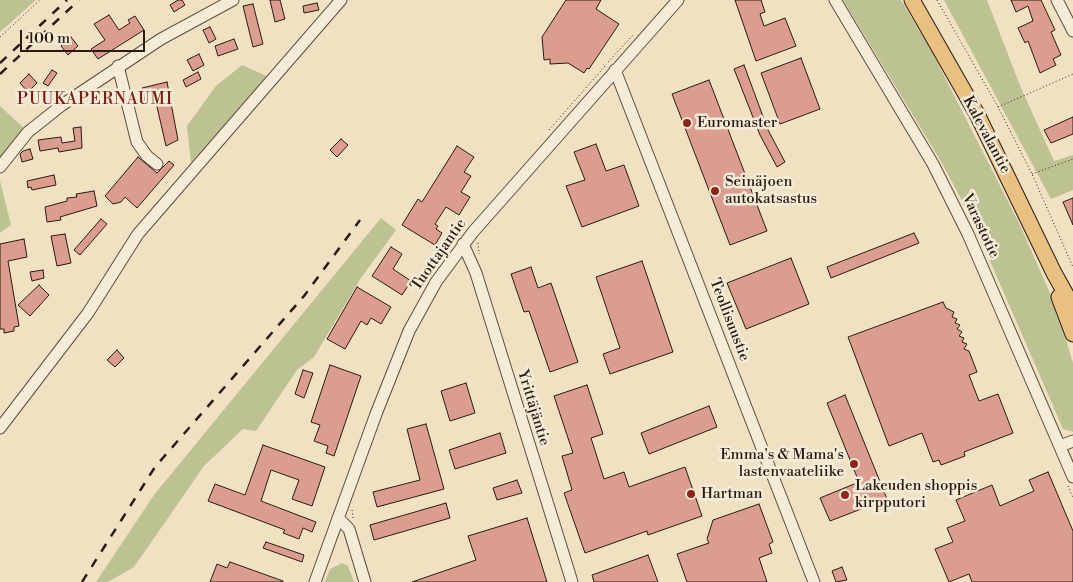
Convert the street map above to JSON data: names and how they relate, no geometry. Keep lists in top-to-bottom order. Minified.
{"streets":{"main road":["Kalevalantie"],"street":["Varastotie","Tuottajantie","Teollisuustie","Yrittäjäntie"]},"crossings":[["Tuottajantie","Teollisuustie"],["Tuottajantie","Yrittäjäntie"]],"districts":["PUUKAPERNAUMI"],"places":["Euromaster","Seinäjoen autokatsastus","Emma's & Mama's lastenvaateliike","Hartman","Lakeuden shoppis kirpputori"],"scale_bar":"100 m"}
